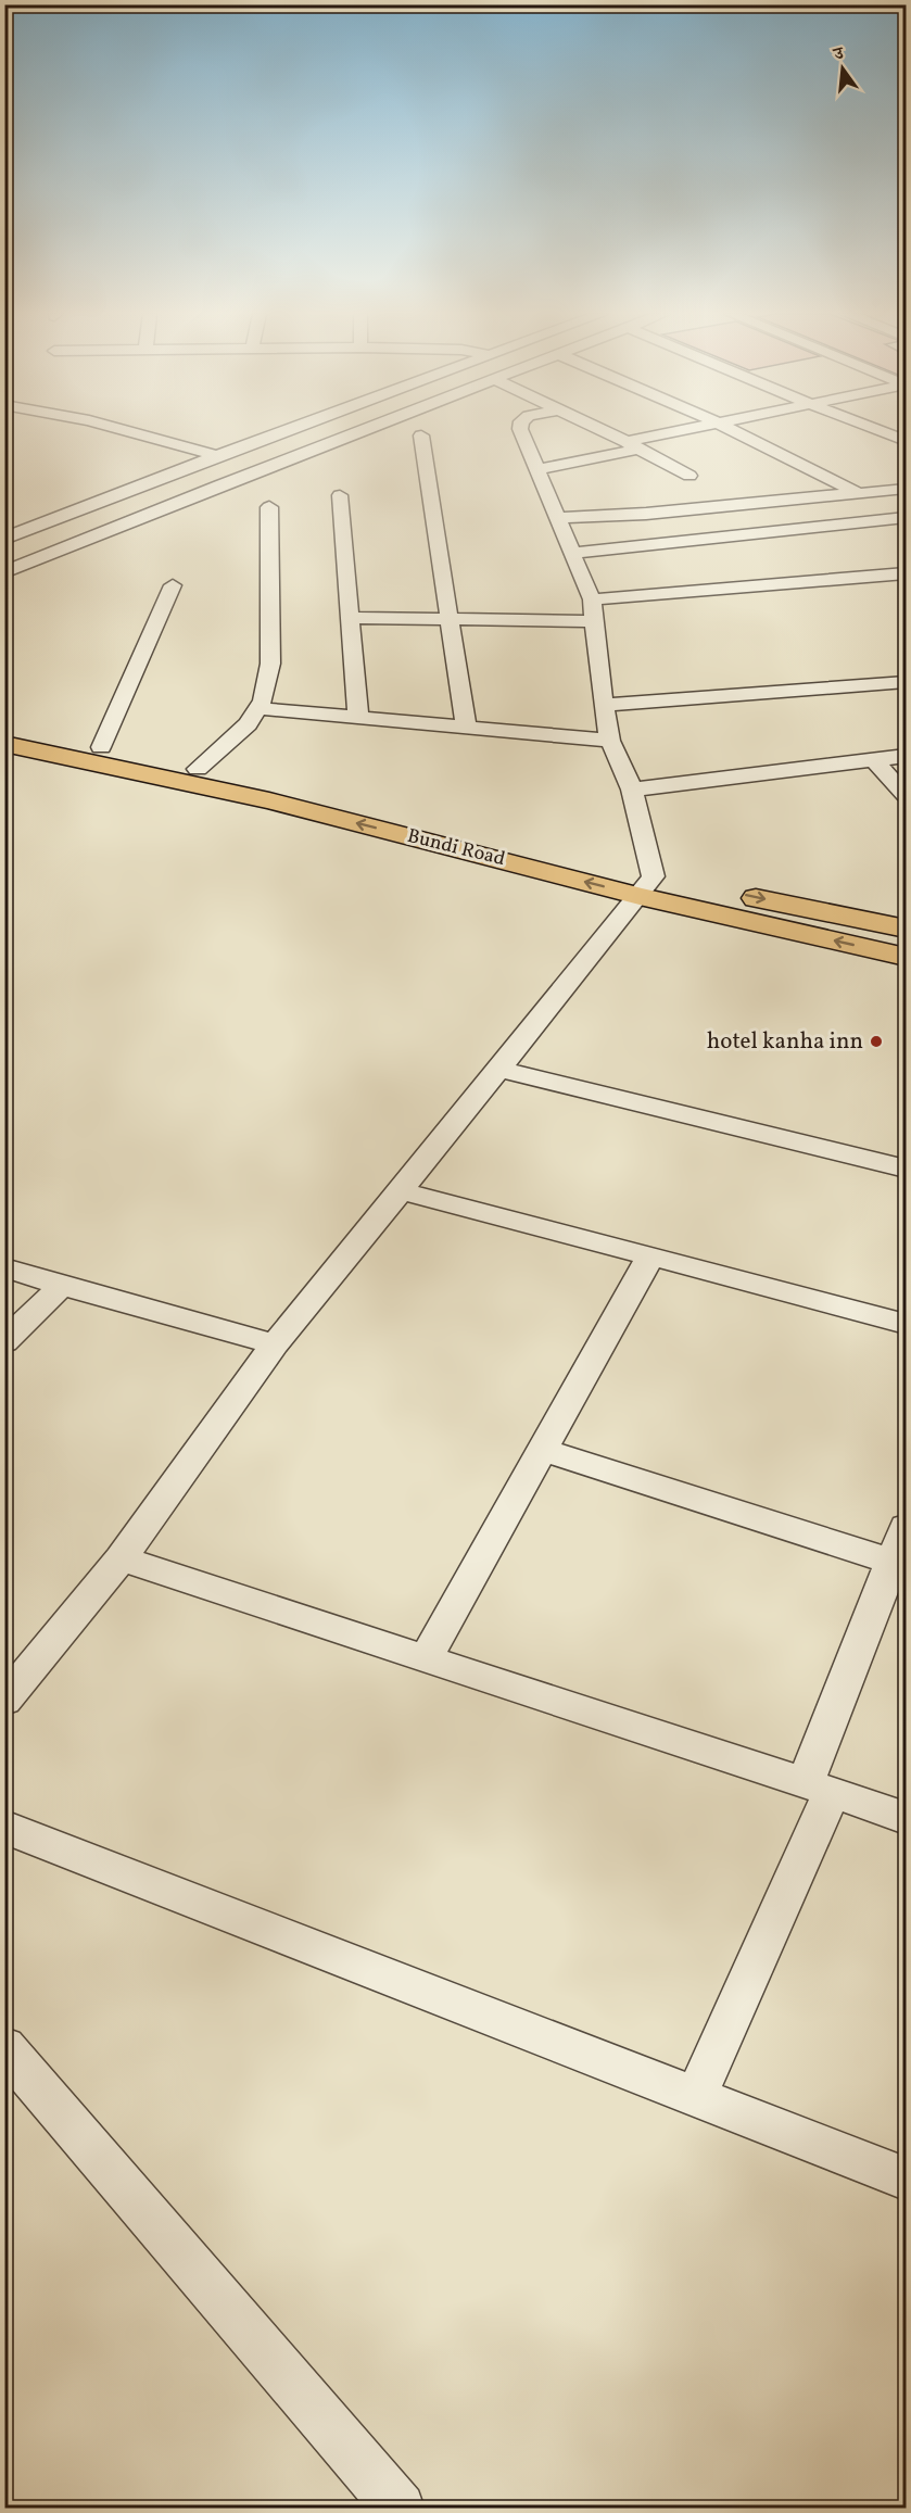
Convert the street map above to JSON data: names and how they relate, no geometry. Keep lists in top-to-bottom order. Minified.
{"streets":{"main road":["Bundi Road"]},"places":["hotel kanha inn"],"north":"top"}
